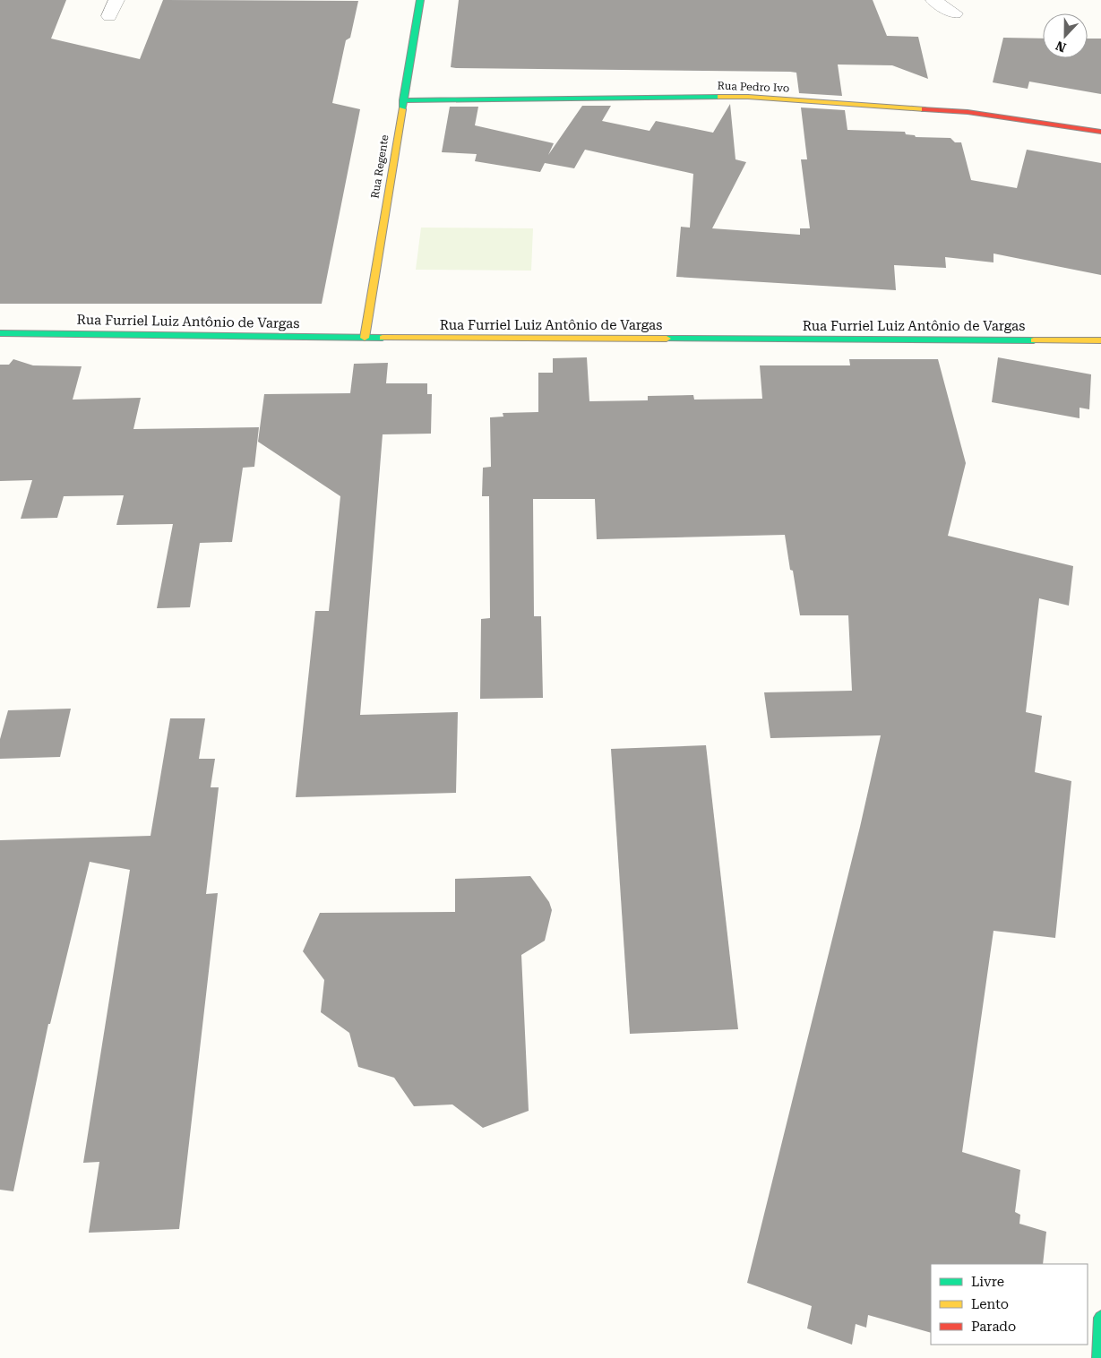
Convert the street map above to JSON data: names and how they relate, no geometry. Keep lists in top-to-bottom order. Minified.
{"streets":{"street":["Rua Pedro Ivo","Rua Regente","Rua Furriel Luiz Antônio de Vargas"]},"crossings":[["Rua Pedro Ivo","Rua Regente"],["Rua Regente","Rua Furriel Luiz Antônio de Vargas"]],"legend":["Livre","Lento","Parado"],"north":"bottom"}
